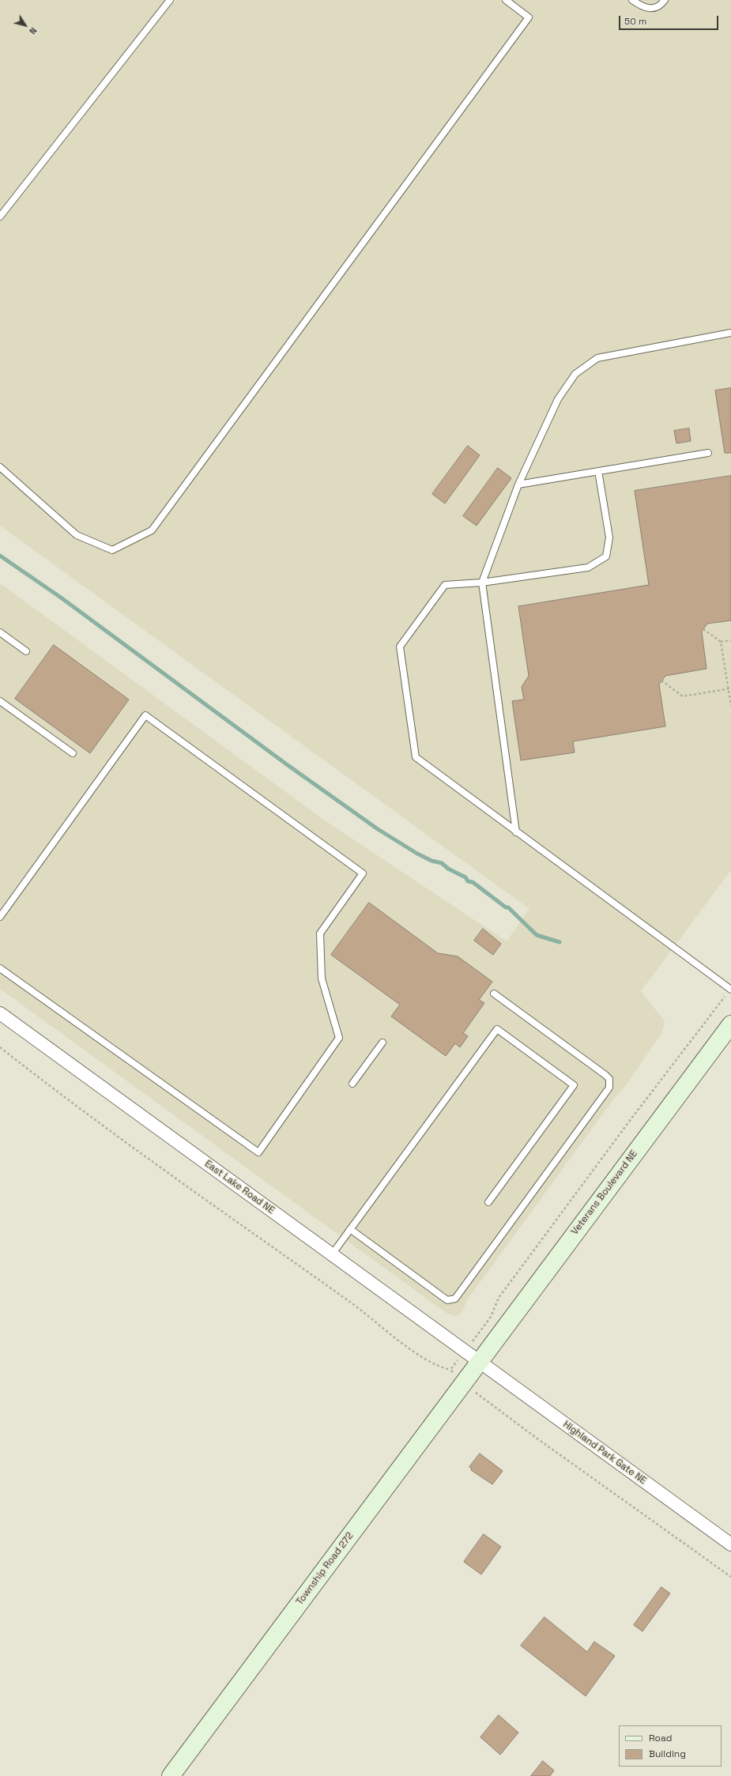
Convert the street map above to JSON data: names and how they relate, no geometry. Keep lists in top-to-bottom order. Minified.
{"streets":{"main road":["Veterans Boulevard NE","Township Road 272"],"street":["East Lake Road NE","Highland Park Gate NE"]},"crossings":[["East Lake Road NE","Veterans Boulevard NE"],["East Lake Road NE","Highland Park Gate NE"],["East Lake Road NE","Township Road 272"],["Veterans Boulevard NE","Highland Park Gate NE"],["Veterans Boulevard NE","Township Road 272"],["Highland Park Gate NE","Township Road 272"]],"legend":["Road","Building"],"scale_bar":"50 m","north":"bottom right"}
